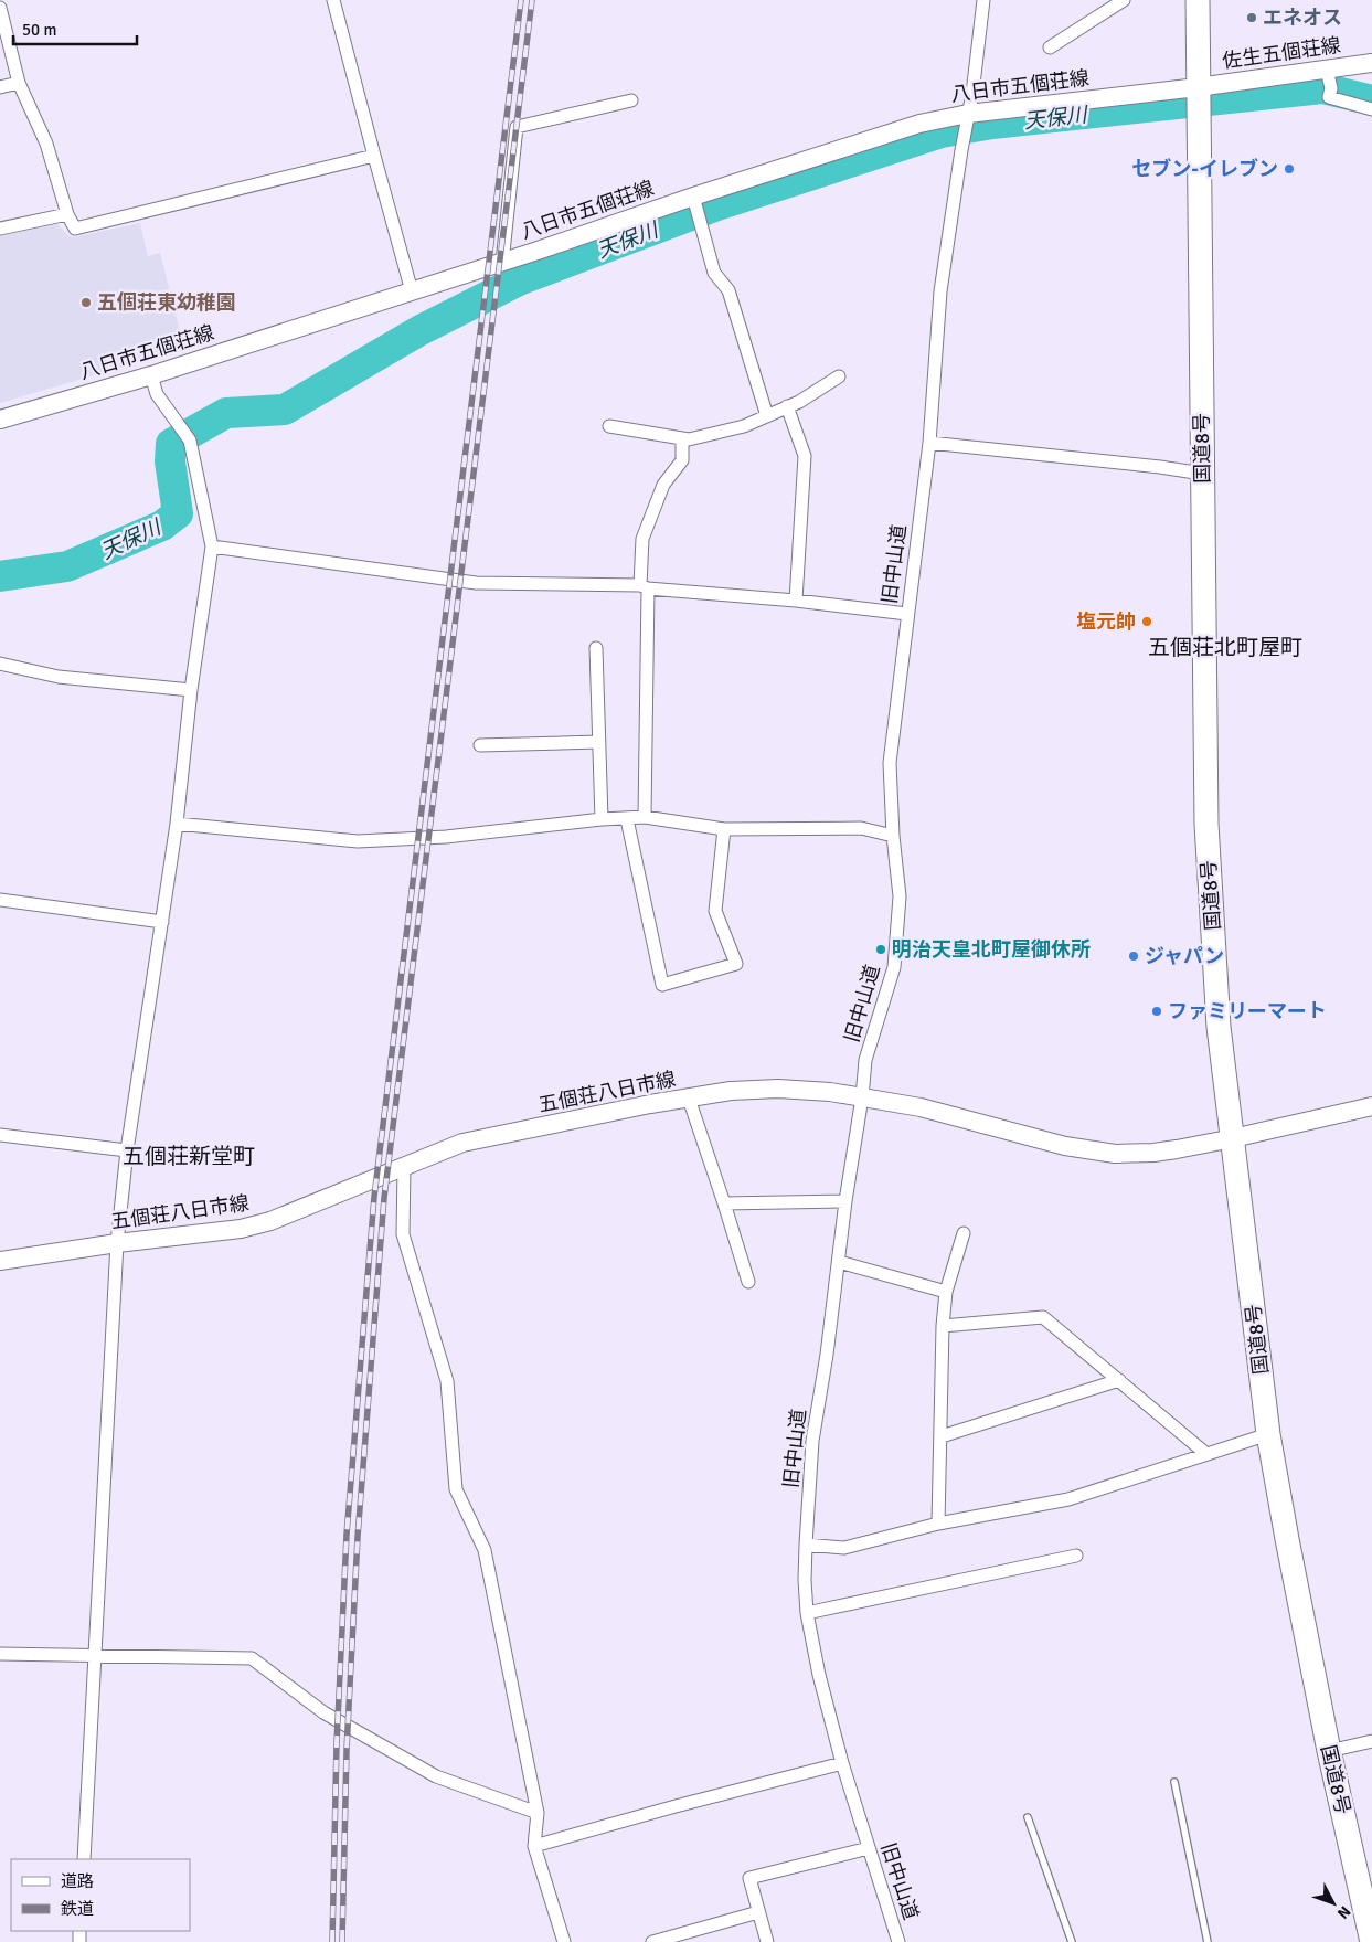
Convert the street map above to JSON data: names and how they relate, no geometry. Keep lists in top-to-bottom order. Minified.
{"streets":{"highway":["国道8号"],"main road":["佐生五個荘線","八日市五個荘線","五個荘八日市線"],"street":["旧中山道"]},"crossings":[["佐生五個荘線","八日市五個荘線"],["佐生五個荘線","国道8号"],["八日市五個荘線","国道8号"],["八日市五個荘線","旧中山道"],["国道8号","五個荘八日市線"],["旧中山道","五個荘八日市線"]],"districts":["五個荘北町屋町","五個荘新堂町"],"water":["天保川"],"places":["エネオス","セブン-イレブン","五個荘東幼稚園","塩元帥","明治天皇北町屋御休所","ジャパン","ファミリーマート"],"legend":["道路","鉄道"],"scale_bar":"50 m","north":"bottom right"}
